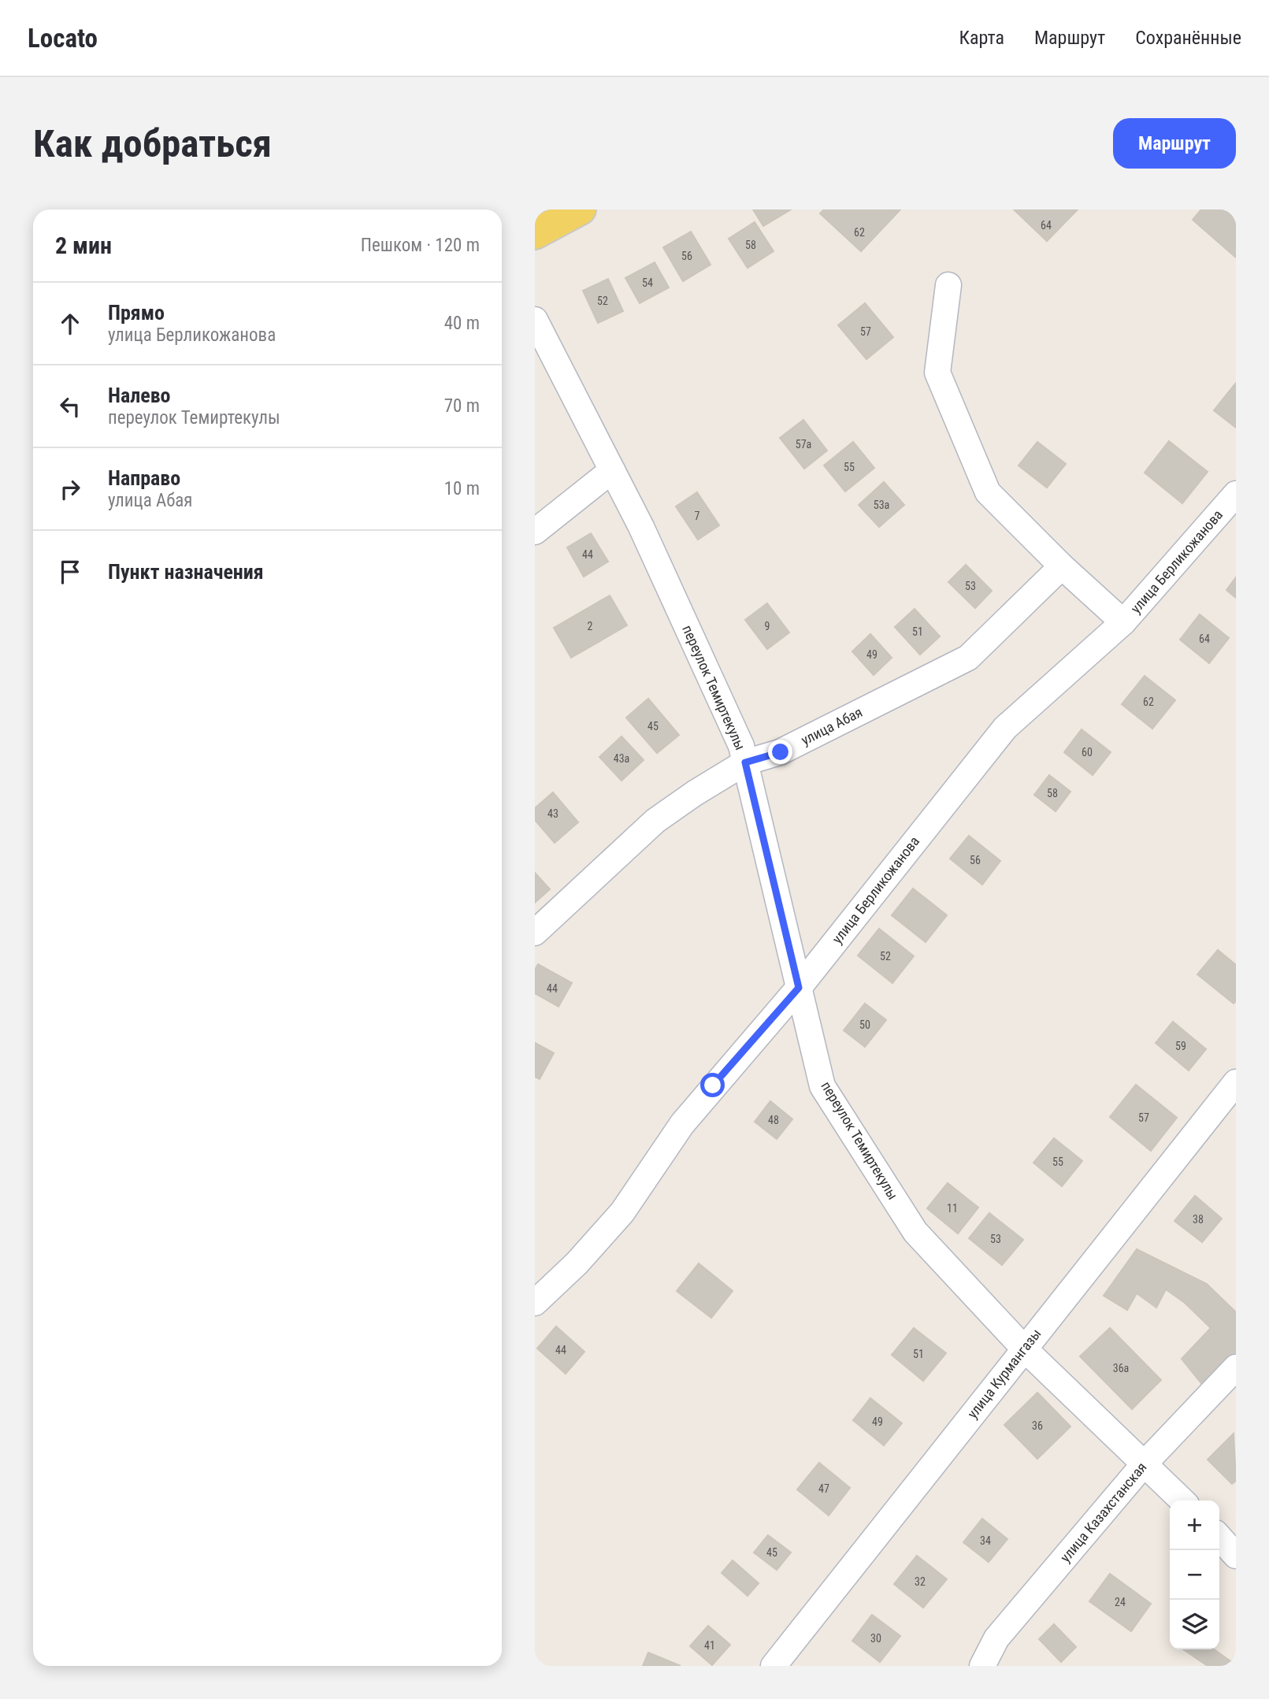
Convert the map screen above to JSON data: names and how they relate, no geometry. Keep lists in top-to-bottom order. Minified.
{"streets":{"street":["улица Берликожанова","переулок Темиртекулы","улица Абая","улица Курмангазы","улица Казахстанская"]},"crossings":[["улица Берликожанова","переулок Темиртекулы"],["переулок Темиртекулы","улица Абая"],["переулок Темиртекулы","улица Курмангазы"],["переулок Темиртекулы","улица Казахстанская"]],"house_numbers":["64","62","58","56","54","52","57","57а","55","53а","7","44","53","2","9","51","64","49","62","45","60","43а","58","43","56","52","44","50","59","57","48","55","11","38","53","44","51","36а","49","36","47","34","45","32","24","30","41"],"page":{"header":"Locato","nav":["Карта","Маршрут","Сохранённые"],"buttons":"Маршрут","title":"Как добраться","heading":["2 мин","Пешком · 120 m"],"list":[["Прямо","улица Берликожанова","40 m"],["Налево","переулок Темиртекулы","70 m"],["Направо","улица Абая","10 m"],"Пункт назначения"],"map_buttons":["+","−"]}}
